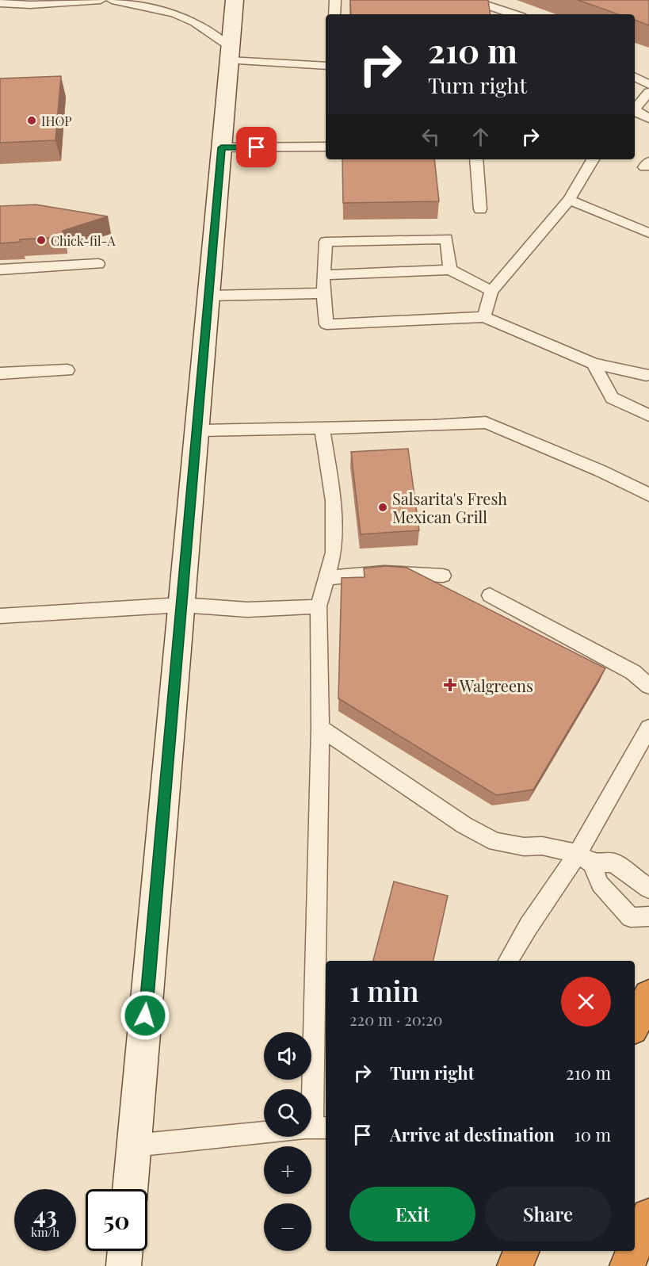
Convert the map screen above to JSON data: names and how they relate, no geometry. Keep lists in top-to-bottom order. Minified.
{"places":{"other":["IHOP","Chick-fil-A","Salsarita's Fresh Mexican Grill"],"health":["Walgreens"]},"page":{"turn":["210 m","Turn right"],"heading":["1 min","220 m · 20:20"],"map_buttons":["+","−"],"list":[{"name":"Turn right","value":"210 m"},{"name":"Arrive at destination","value":"10 m"}],"buttons":["Exit","Share"],"speed":"43 km/h","limit":"50"}}
